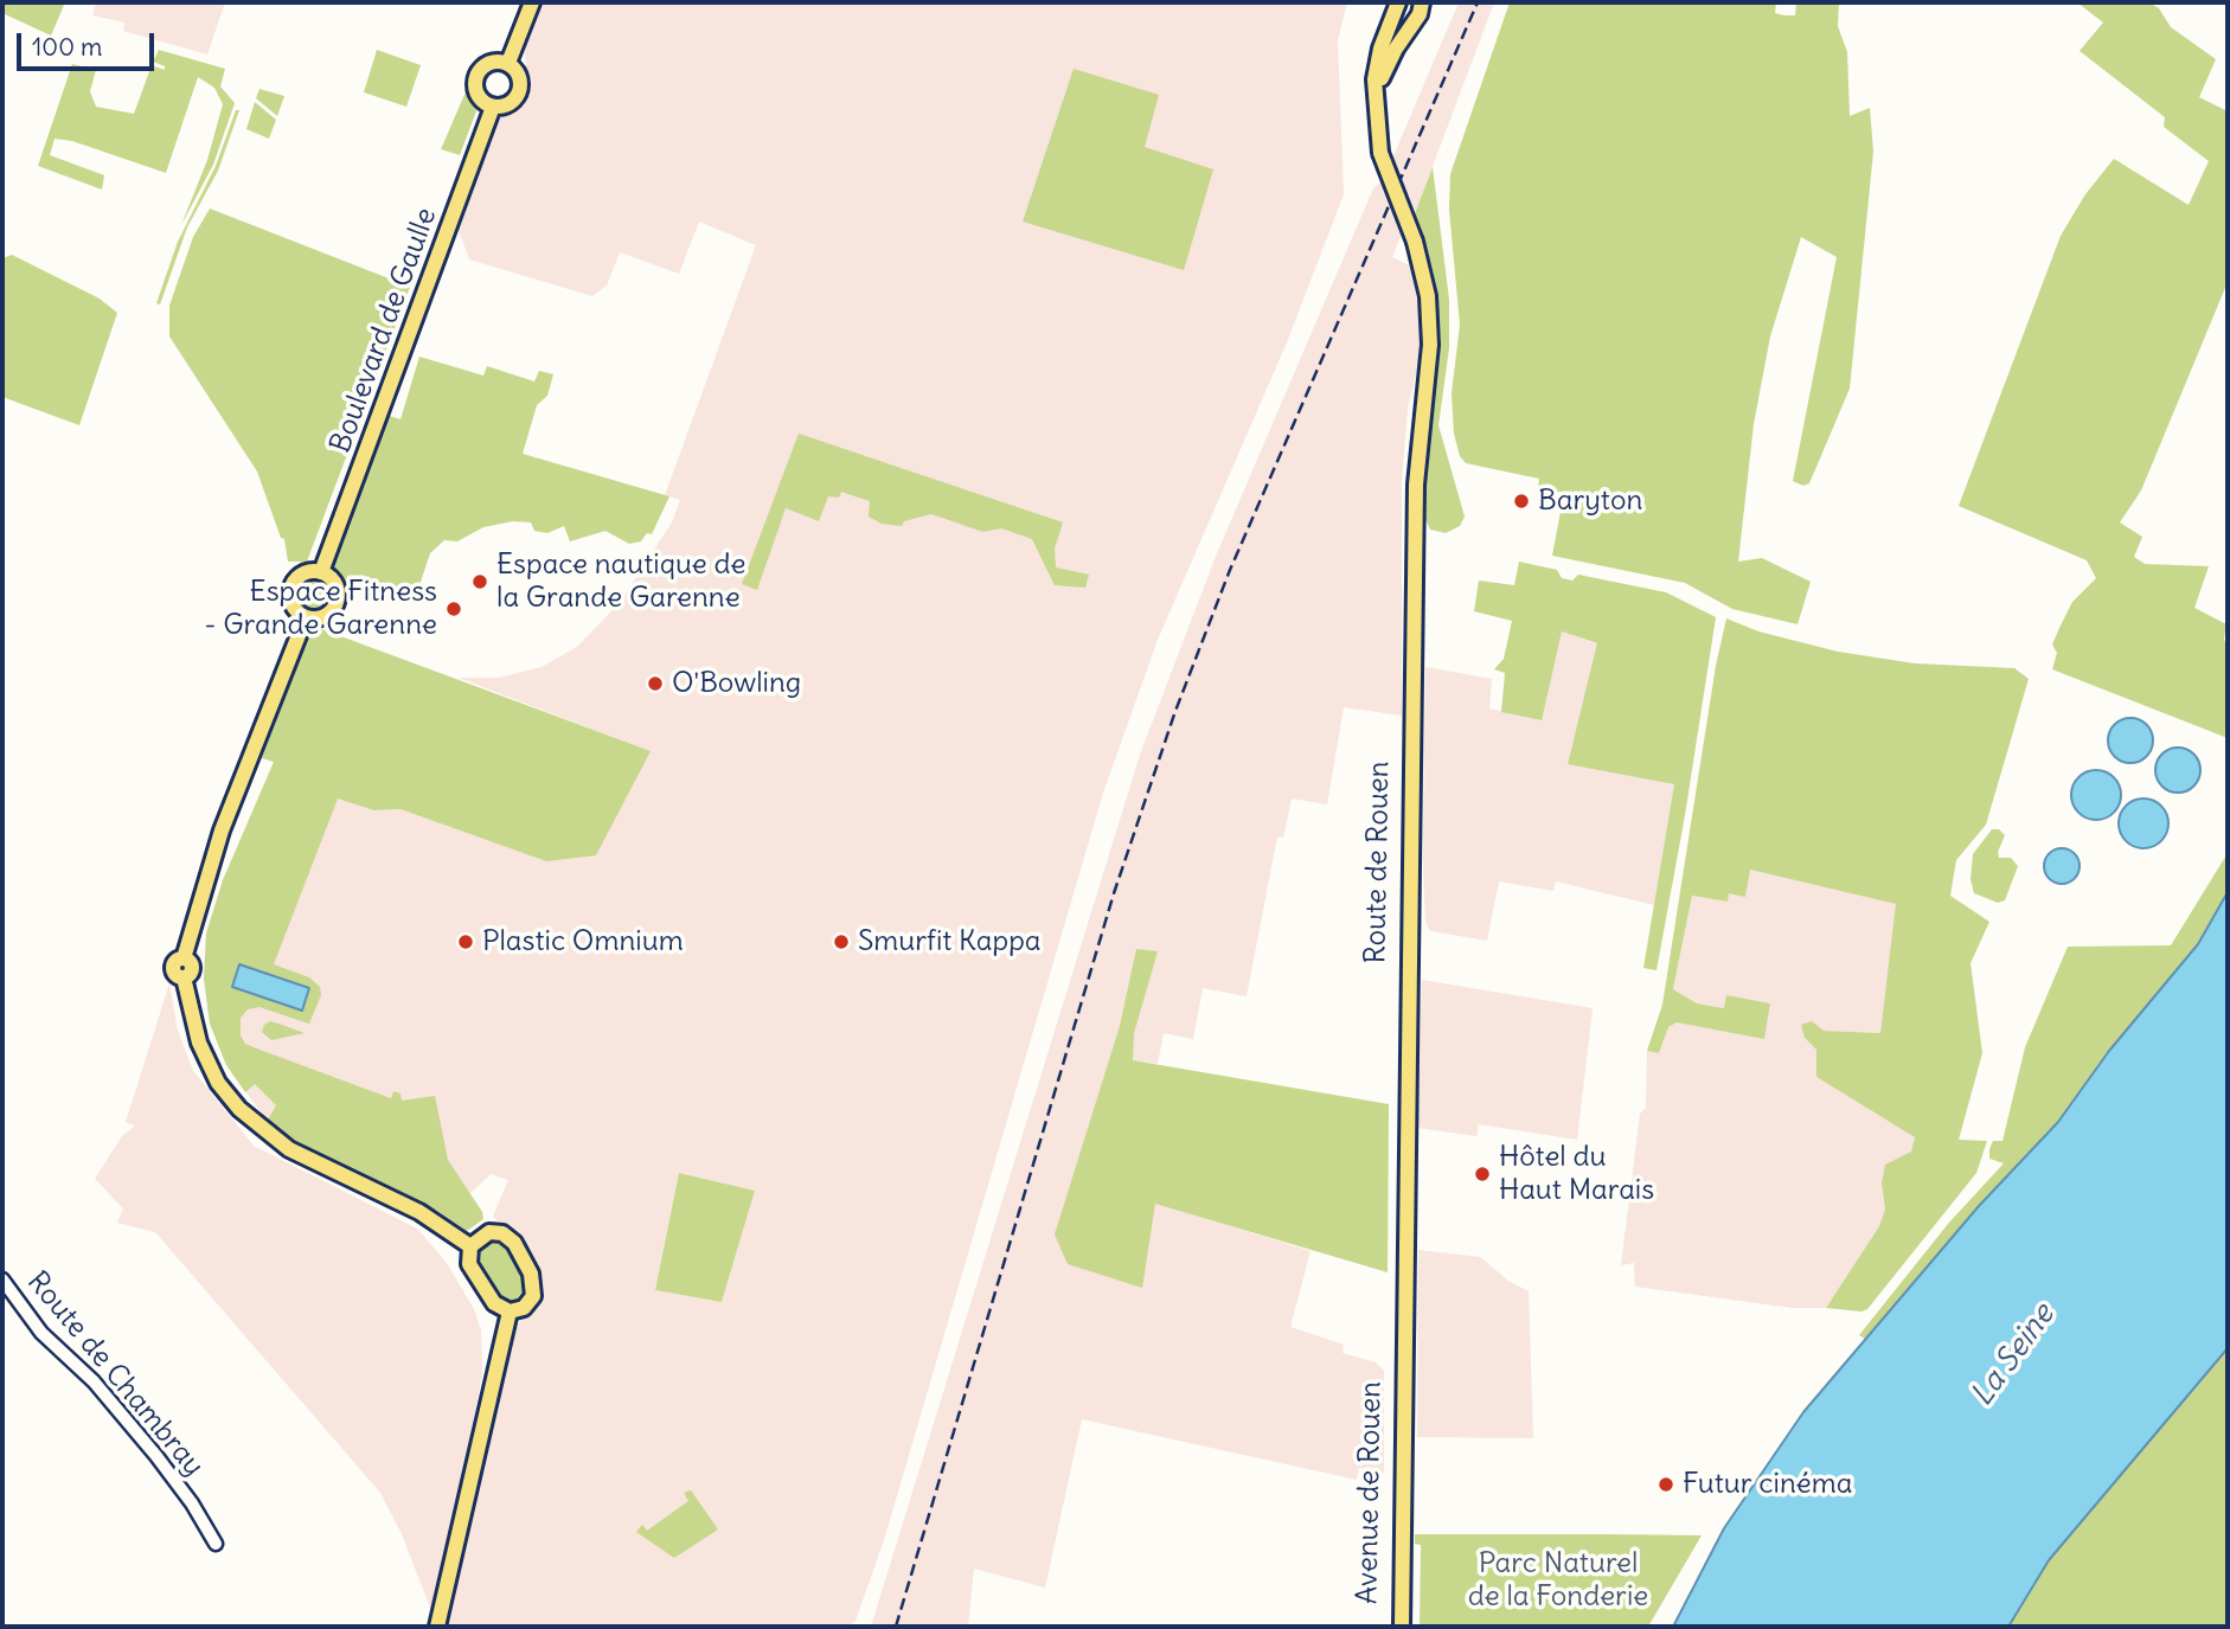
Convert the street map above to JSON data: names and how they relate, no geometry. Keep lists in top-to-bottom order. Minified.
{"streets":{"main road":["Boulevard de Gaulle","Route de Rouen","Avenue de Rouen"],"street":["Route de Chambray"]},"crossings":[["Route de Rouen","Avenue de Rouen"]],"water":["La Seine"],"parks":["Parc Naturel de la Fonderie"],"places":["Baryton","Espace nautique de la Grande Garenne","Espace Fitness - Grande Garenne","O'Bowling","Plastic Omnium","Smurfit Kappa","Hôtel du Haut Marais","Futur cinéma"],"scale_bar":"100 m"}
